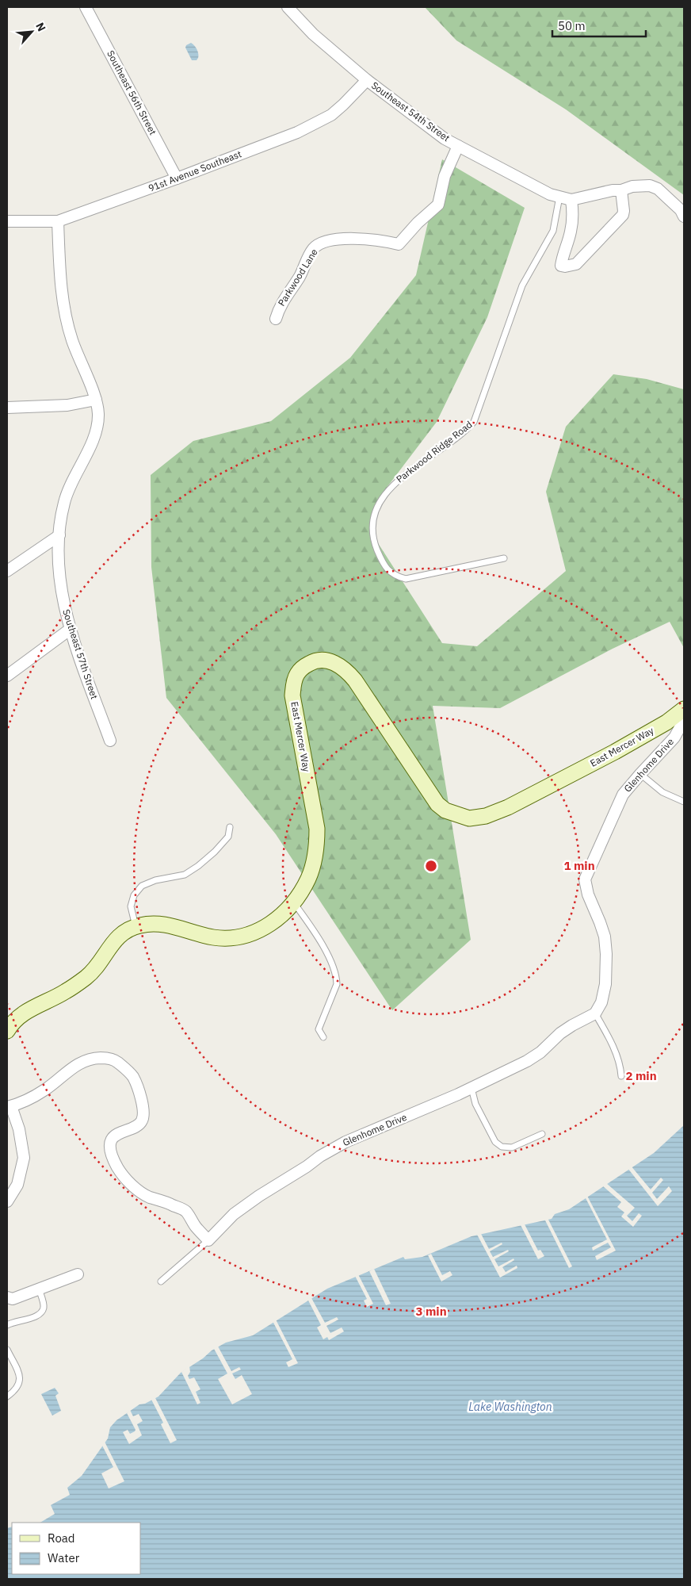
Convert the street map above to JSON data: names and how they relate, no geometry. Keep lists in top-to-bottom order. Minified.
{"streets":{"street":["Southeast 56th Street","Southeast 54th Street","91st Avenue Southeast","Parkwood Lane","Southeast 57th Street","East Mercer Way","Glenhome Drive"],"lane":["Parkwood Ridge Road"]},"crossings":[["Southeast 56th Street","91st Avenue Southeast"],["Southeast 54th Street","91st Avenue Southeast"],["Southeast 54th Street","Parkwood Lane"],["Southeast 54th Street","Parkwood Ridge Road"],["91st Avenue Southeast","Southeast 57th Street"]],"water":["Lake Washington"],"legend":["Road","Water"],"scale_bar":"50 m","north":"top right","rings":["1 min","2 min","3 min"]}
